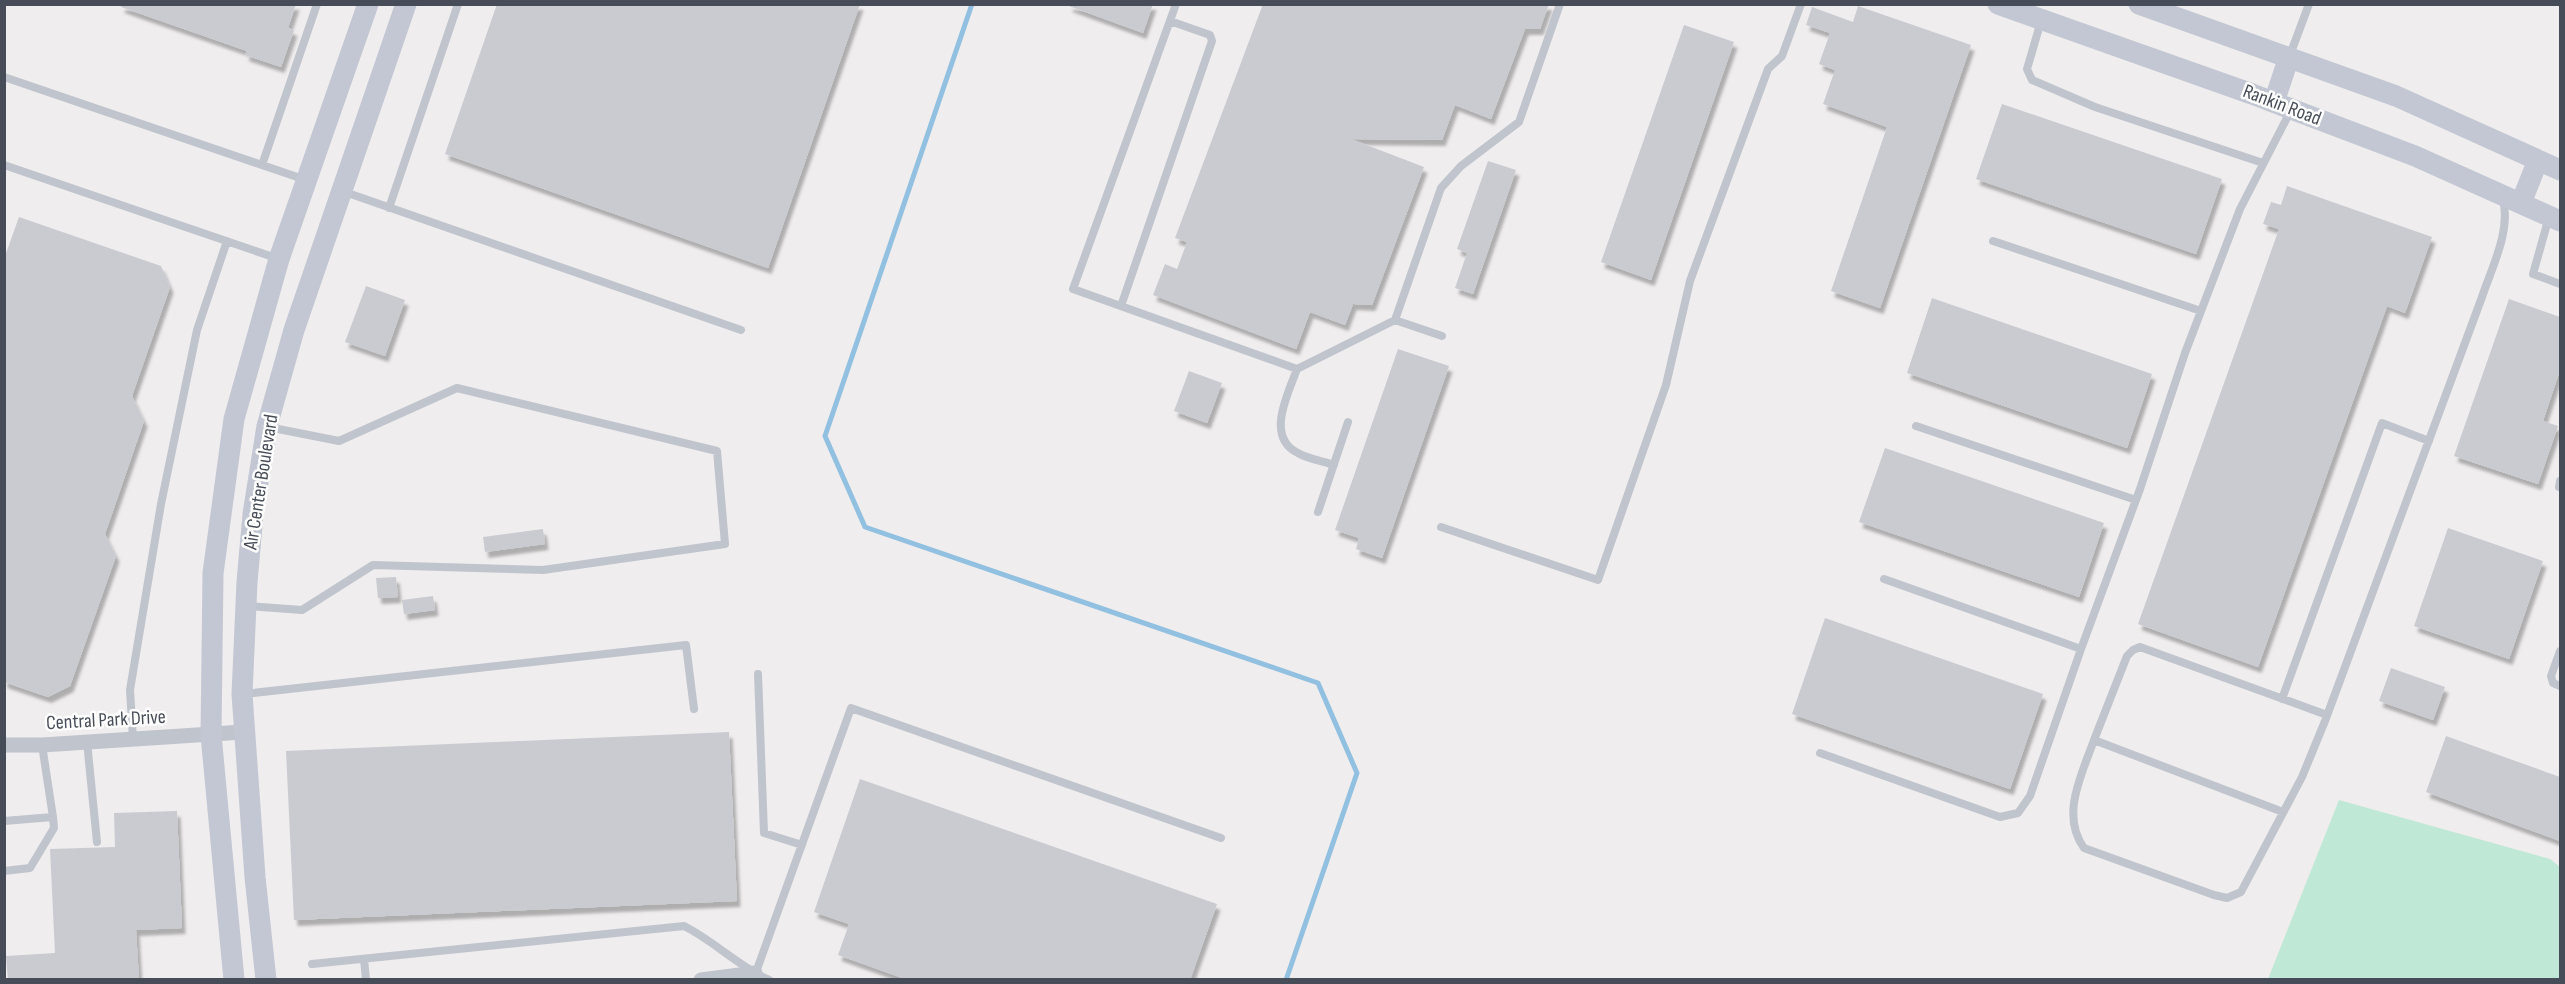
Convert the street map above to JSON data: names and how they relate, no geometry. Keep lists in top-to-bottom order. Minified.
{"streets":{"street":["Rankin Road","Air Center Boulevard","Central Park Drive"]},"crossings":[["Air Center Boulevard","Central Park Drive"]]}
